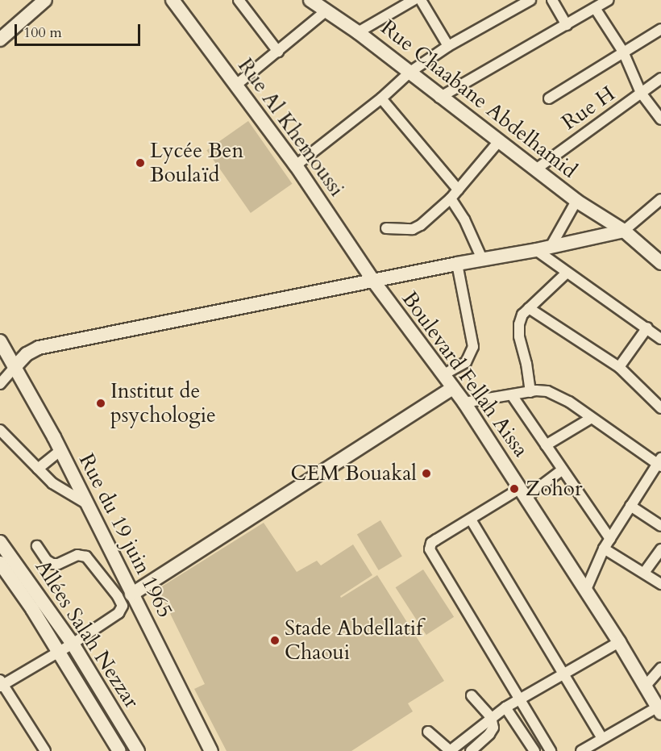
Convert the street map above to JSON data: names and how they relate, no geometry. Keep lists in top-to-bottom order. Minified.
{"streets":{"street":["Rue Chaabane Abdelhamid","Rue H","Rue Al Khemoussi","Boulevard Fellah Aissa","Rue du 19 juin 1965","Allées Salah Nezzar"]},"crossings":[["Rue Chaabane Abdelhamid","Rue H"],["Rue Al Khemoussi","Boulevard Fellah Aissa"]],"places":["Lycée Ben Boulaïd","Institut de psychologie","CEM Bouakal","Zohor","Stade Abdellatif Chaoui"],"scale_bar":"100 m"}
